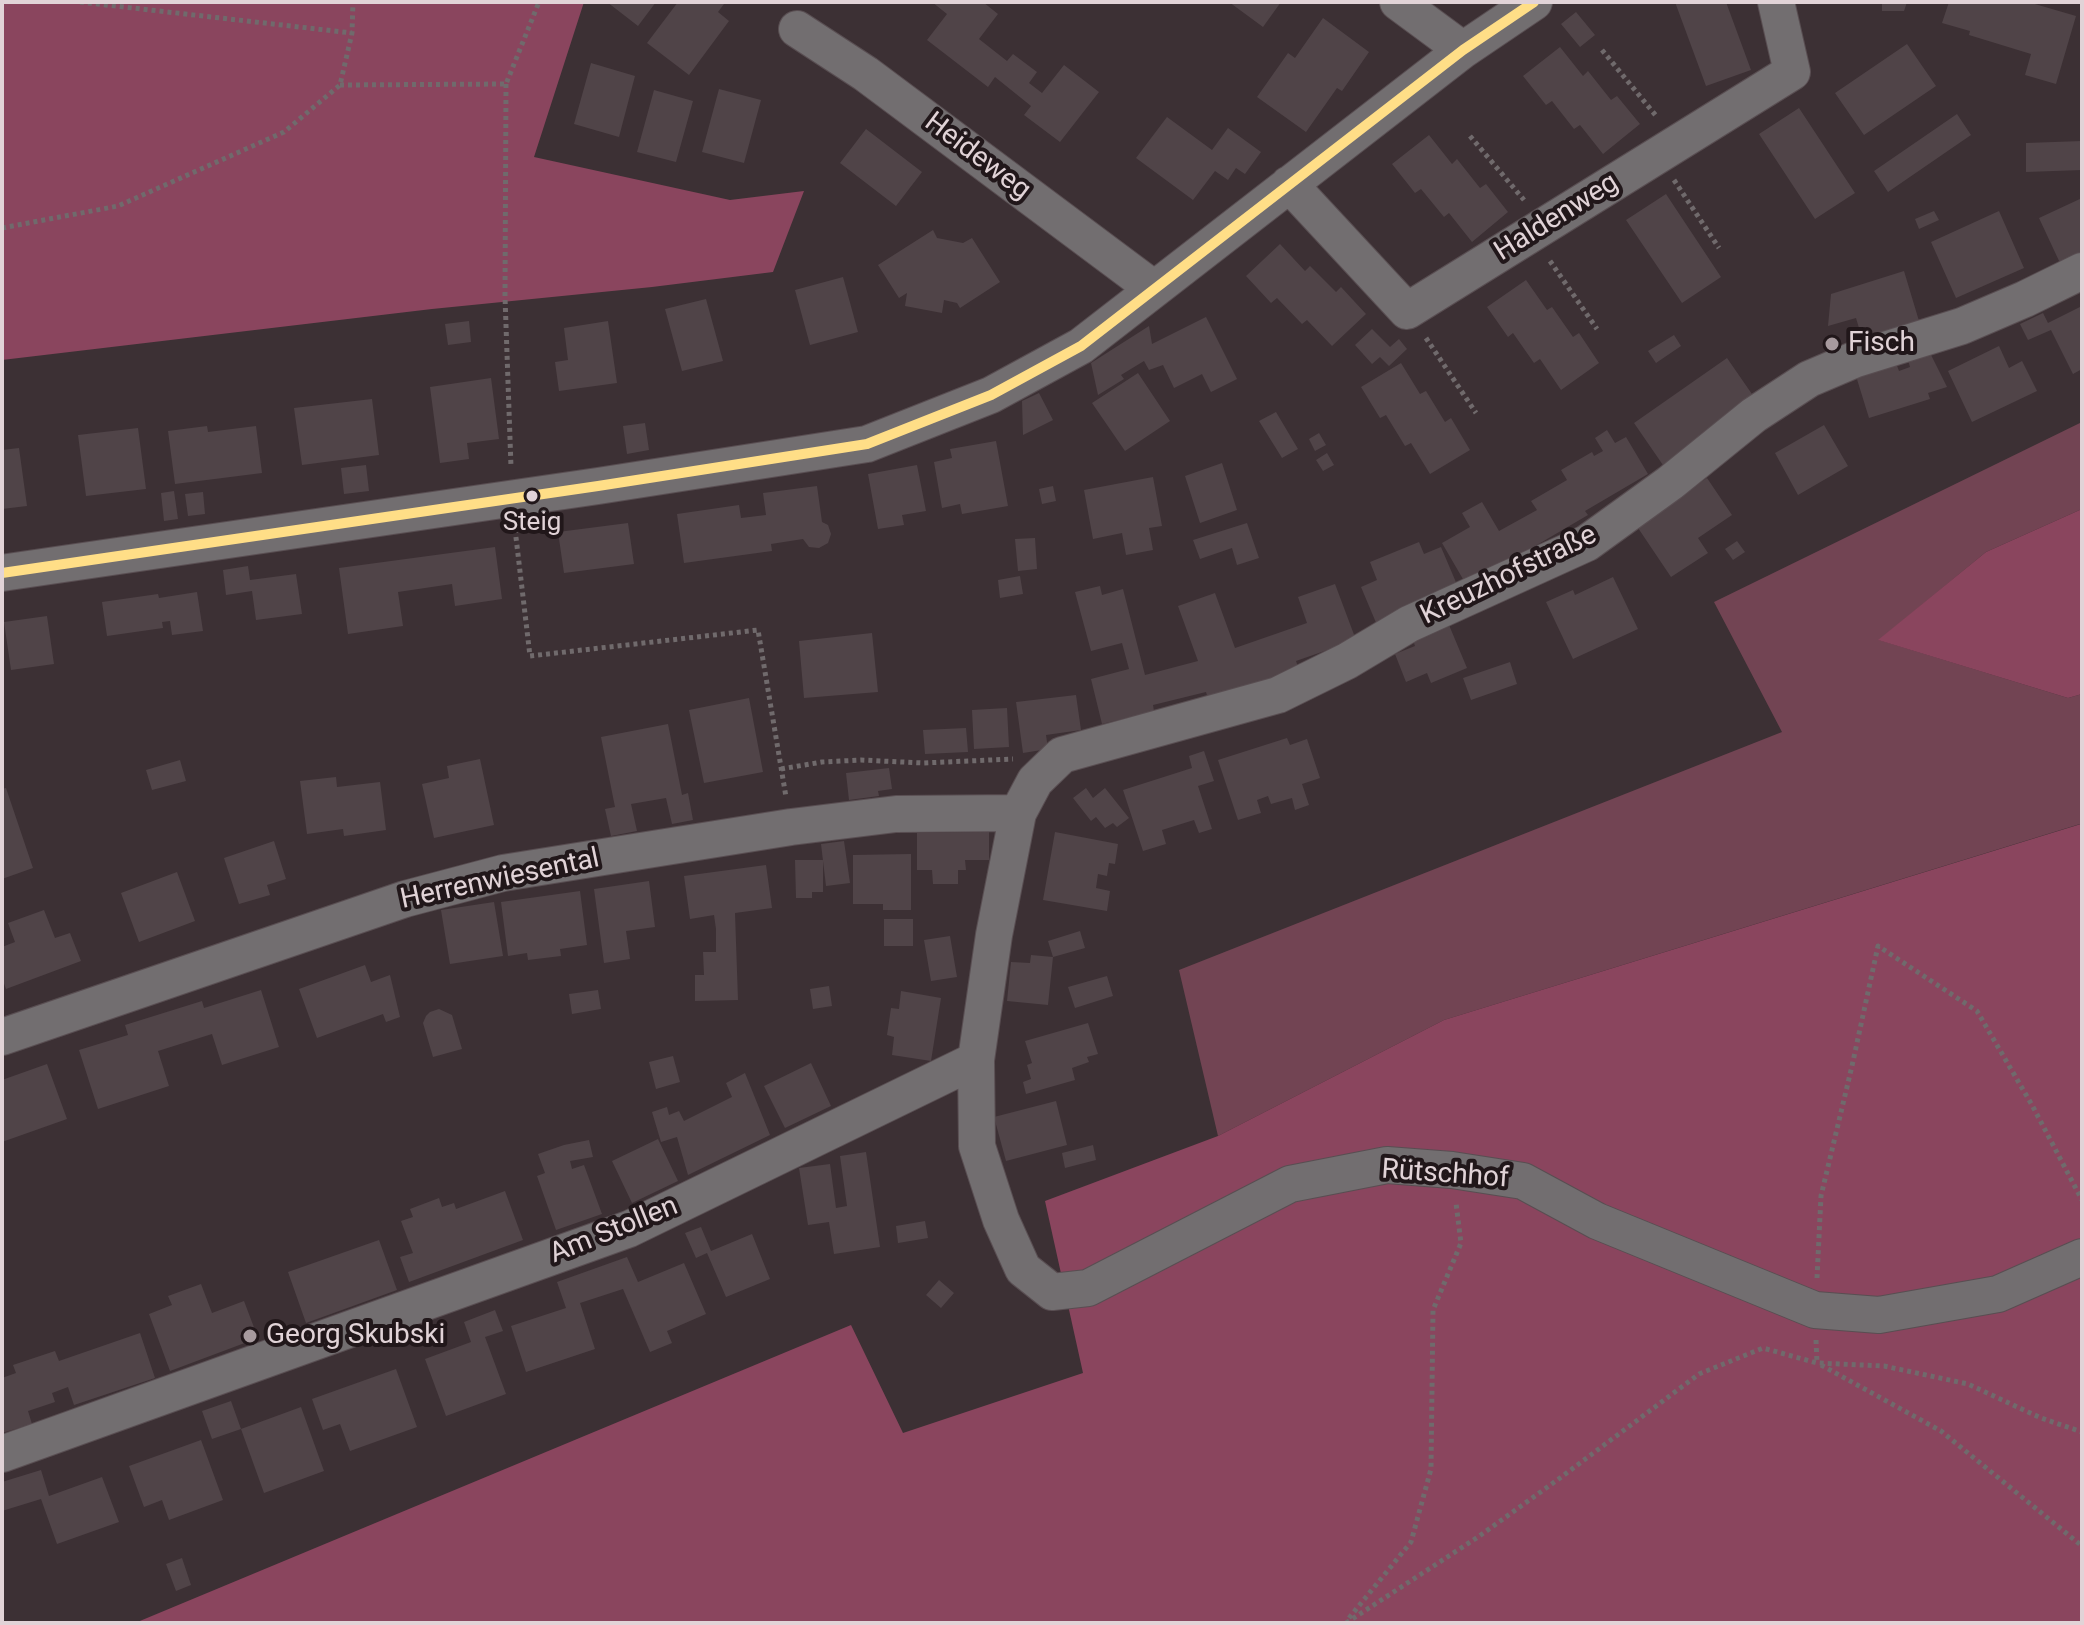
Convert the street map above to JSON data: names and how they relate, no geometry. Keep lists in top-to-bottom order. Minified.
{"streets":{"street":["Heideweg","Haldenweg","Kreuzhofstraße","Herrenwiesental","Rütschhof","Am Stollen"]},"crossings":[["Kreuzhofstraße","Herrenwiesental"],["Rütschhof","Am Stollen"]],"places":["Fisch","Steig","Georg Skubski"]}
